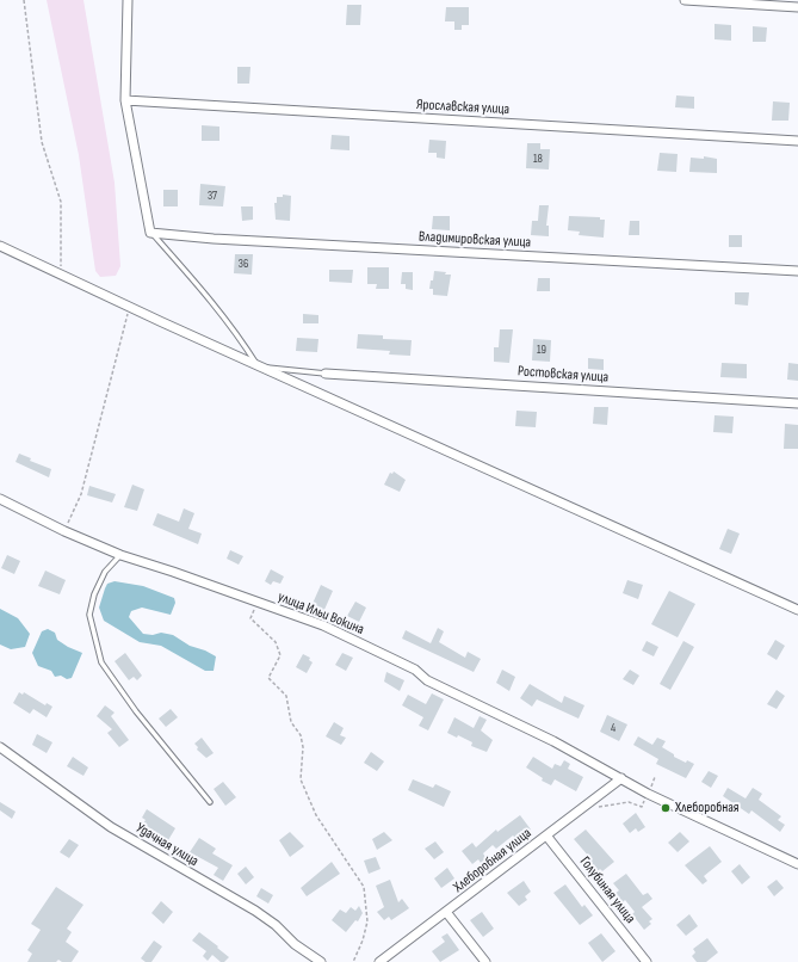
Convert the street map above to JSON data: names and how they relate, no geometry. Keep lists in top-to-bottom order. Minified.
{"streets":{"street":["Ярославская улица","Владимировская улица","Ростовская улица","улица Ильи Вокина","Удачная улица","Хлеборобная улица","Голубиная улица"]},"crossings":[["улица Ильи Вокина","Хлеборобная улица"],["Хлеборобная улица","Голубиная улица"]],"places":["Хлеборобная"],"house_numbers":["18","37","36","19","4"]}
